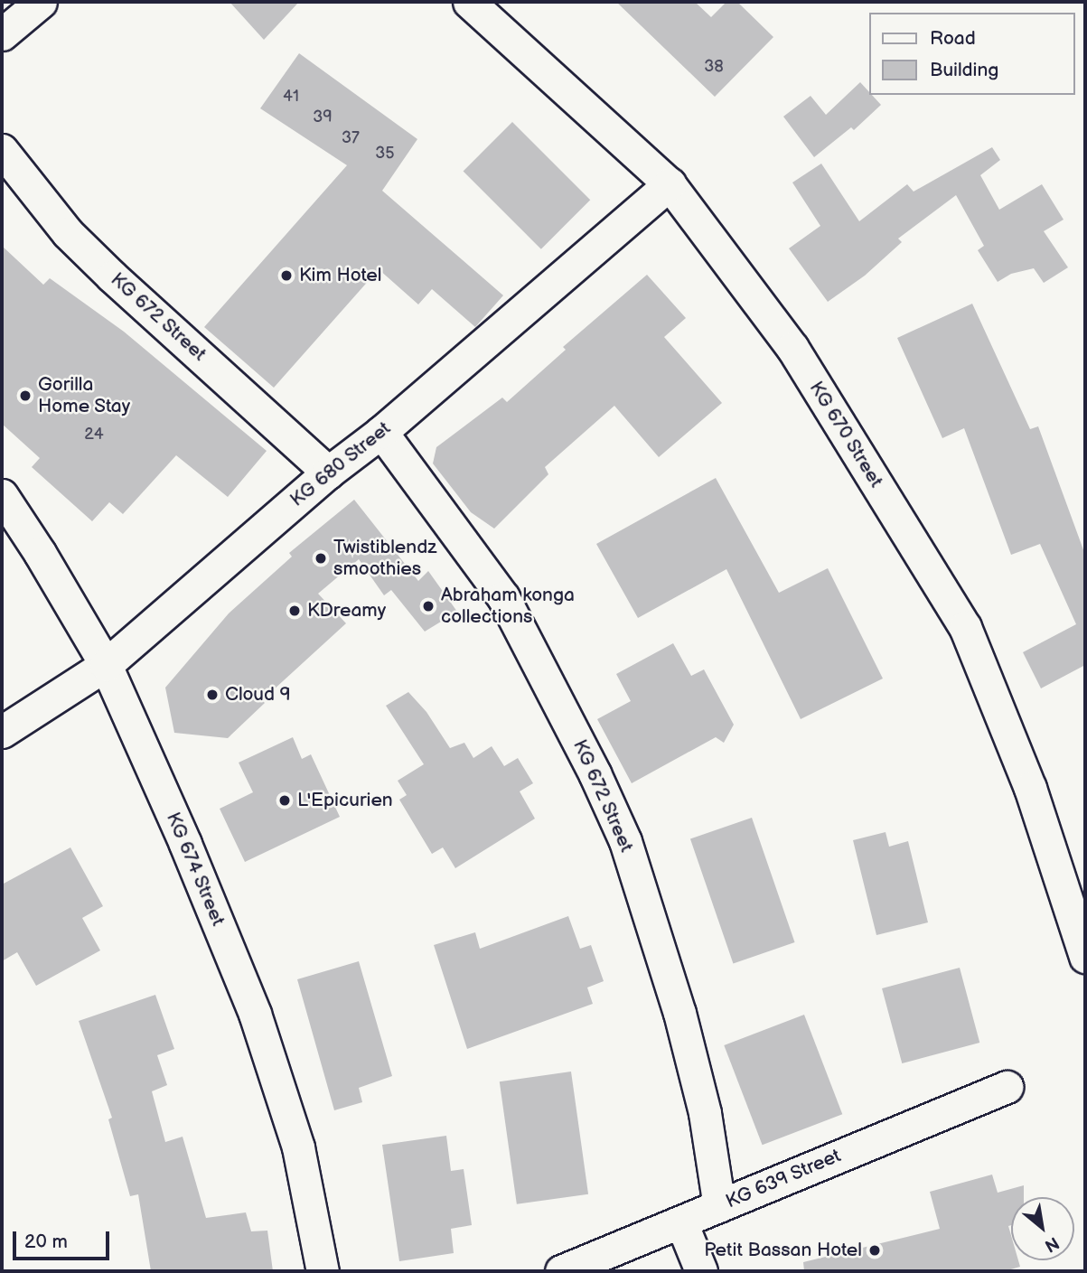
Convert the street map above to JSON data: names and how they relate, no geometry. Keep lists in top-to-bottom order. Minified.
{"streets":{"street":["KG 672 Street","KG 670 Street","KG 680 Street","KG 674 Street","KG 639 Street"]},"crossings":[["KG 672 Street","KG 680 Street"],["KG 672 Street","KG 639 Street"],["KG 670 Street","KG 680 Street"],["KG 680 Street","KG 674 Street"]],"places":["Kim Hotel","Gorilla Home Stay","Twistiblendz smoothies","Abraham konga collections","KDreamy","Cloud 9","L'Epicurien","Petit Bassan Hotel"],"house_numbers":["38","41","39","37","35","24"],"legend":["Road","Building"],"scale_bar":"20 m","north":"bottom right"}
